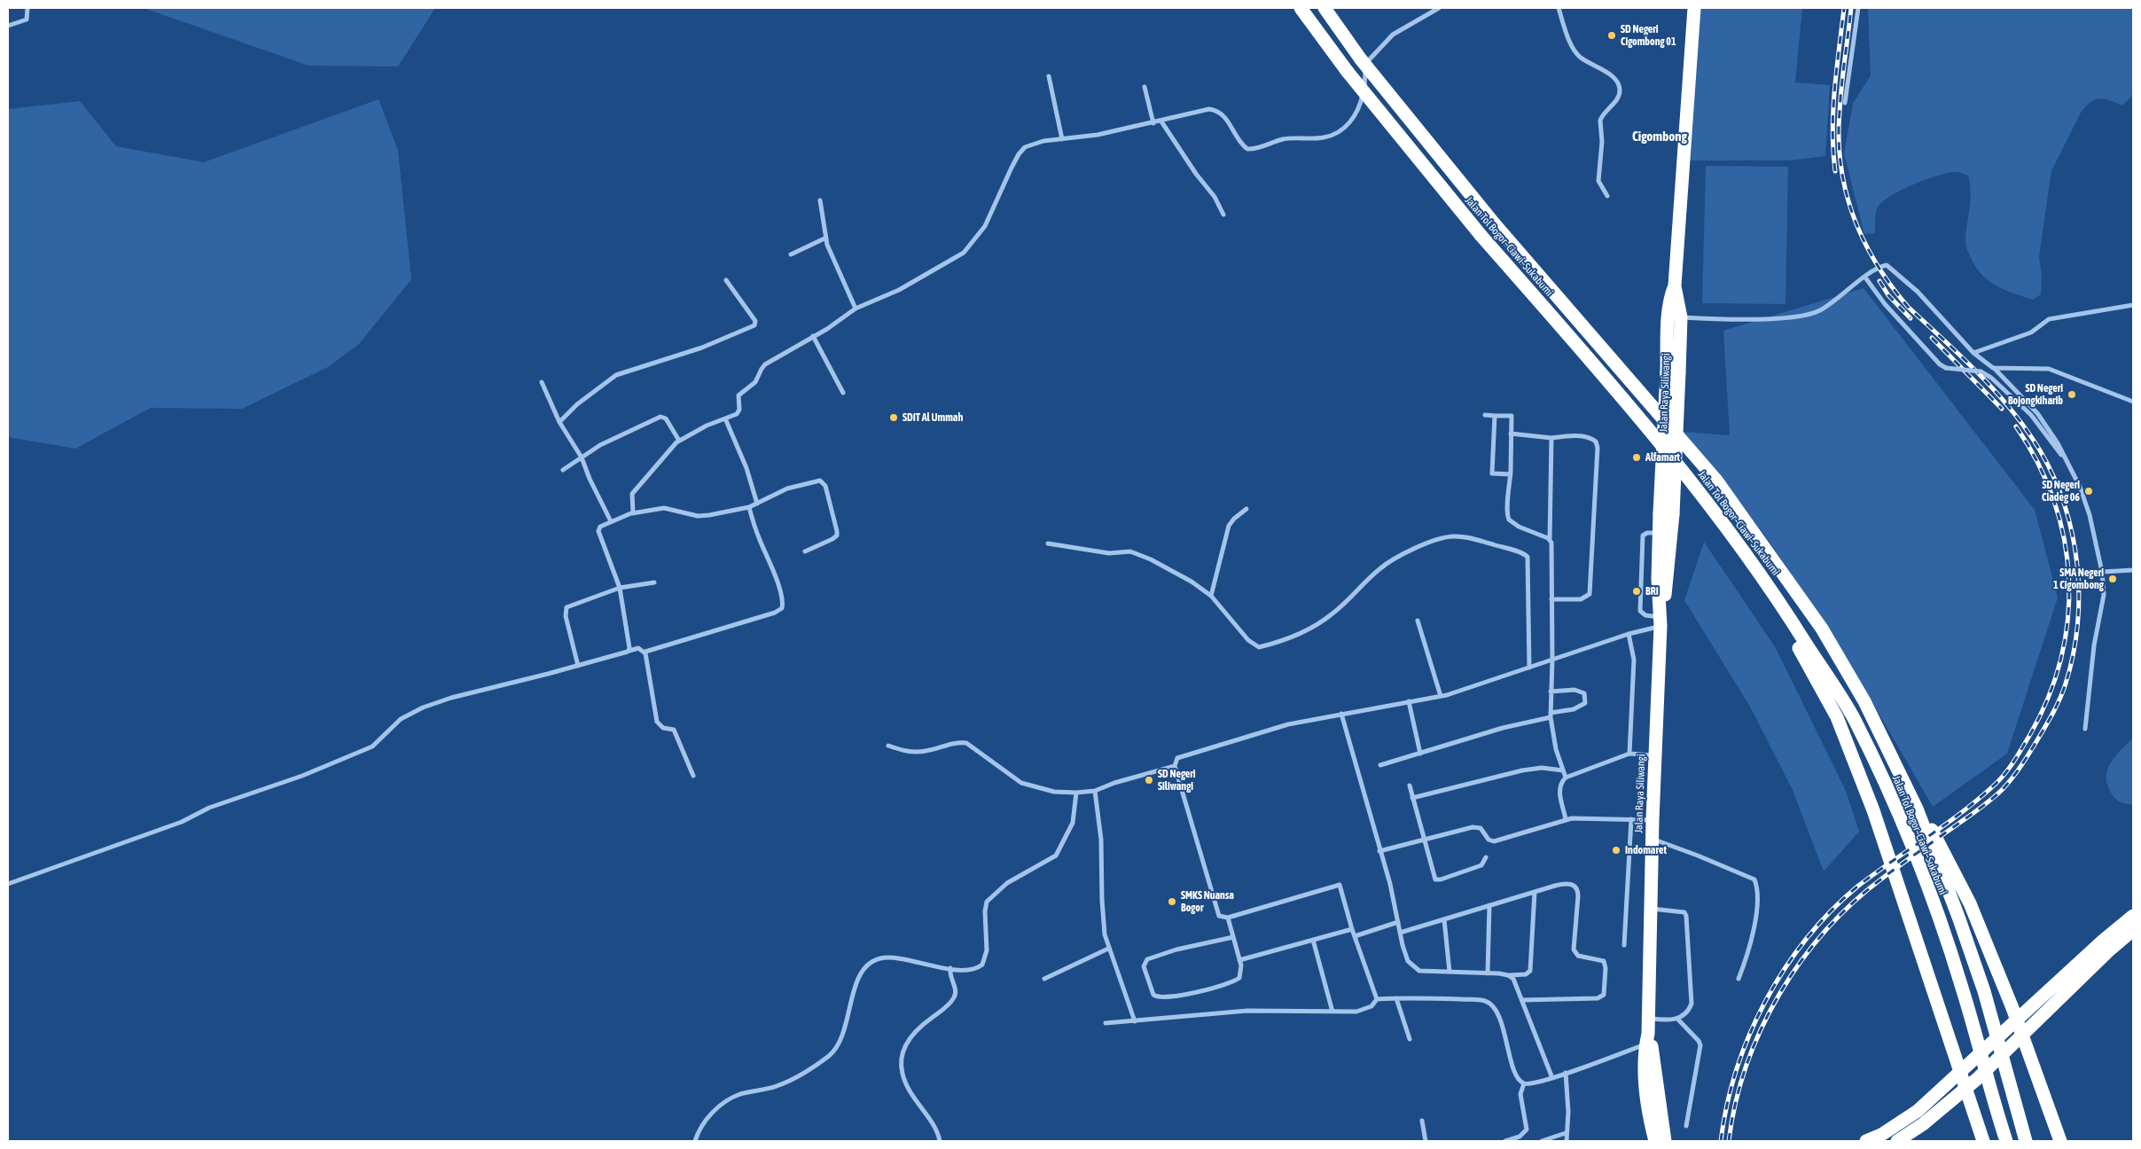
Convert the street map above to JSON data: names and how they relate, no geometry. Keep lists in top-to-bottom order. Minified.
{"streets":{"highway":["Jalan Tol Bogor–Ciawi–Sukabumi","Jalan Raya Siliwangi"]},"districts":["Cigombong"],"places":["SD Negeri Cigombong 01","SD Negeri Bojongkiharib","SDIT Al Ummah","Alfamart","SD Negeri Ciadeg 06","SMA Negeri 1 Cigombong","BRI","SD Negeri Siliwangi","Indomaret","SMKS Nuansa Bogor"]}
